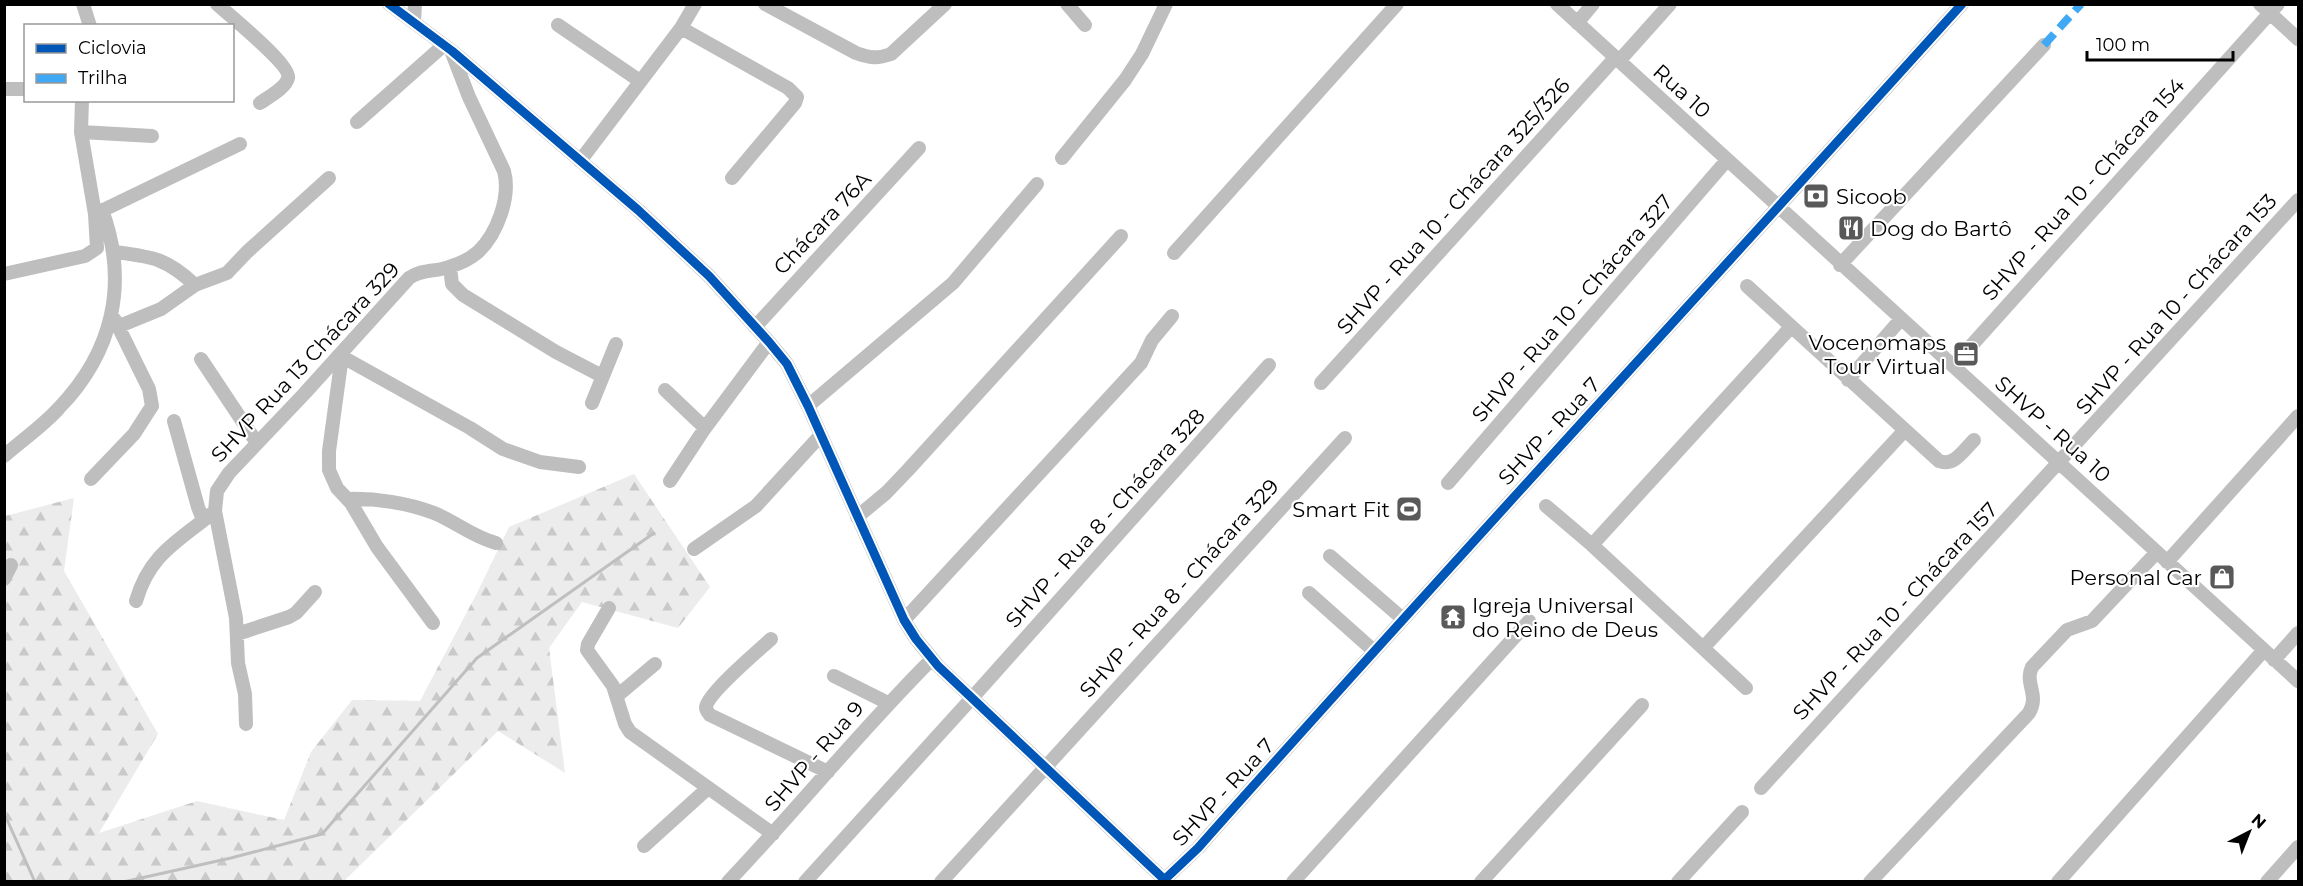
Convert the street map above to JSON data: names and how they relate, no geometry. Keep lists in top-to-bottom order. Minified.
{"streets":{"street":["Rua 10","SHVP - Rua 10 - Chácara 154","SHVP - Rua 10 - Chácara 325/326","Chácara 76A","SHVP - Rua 10 - Chácara 153","SHVP - Rua 10 - Chácara 327","SHVP Rua 13 Chácara 329","SHVP - Rua 10","SHVP - Rua 7","SHVP - Rua 8 - Chácara 328","SHVP - Rua 8 - Chácara 329","SHVP - Rua 10 - Chácara 157","SHVP - Rua 9"]},"crossings":[["Rua 10","SHVP - Rua 10 - Chácara 325/326"],["Rua 10","SHVP - Rua 10 - Chácara 327"],["Rua 10","SHVP - Rua 10"],["Rua 10","SHVP - Rua 7"],["SHVP - Rua 10 - Chácara 154","SHVP - Rua 10"],["SHVP - Rua 10 - Chácara 153","SHVP - Rua 10"],["SHVP - Rua 10 - Chácara 153","SHVP - Rua 10 - Chácara 157"],["SHVP - Rua 10","SHVP - Rua 7"],["SHVP - Rua 10","SHVP - Rua 10 - Chácara 157"]],"places":{"bank":["Sicoob"],"restaurant":["Dog do Bartô"],"office":["Vocenomaps Tour Virtual"],"sports":["Smart Fit"],"shop":["Personal Car"],"temple":["Igreja Universal do Reino de Deus"]},"legend":["Ciclovia","Trilha"],"scale_bar":"100 m","north":"top right"}
